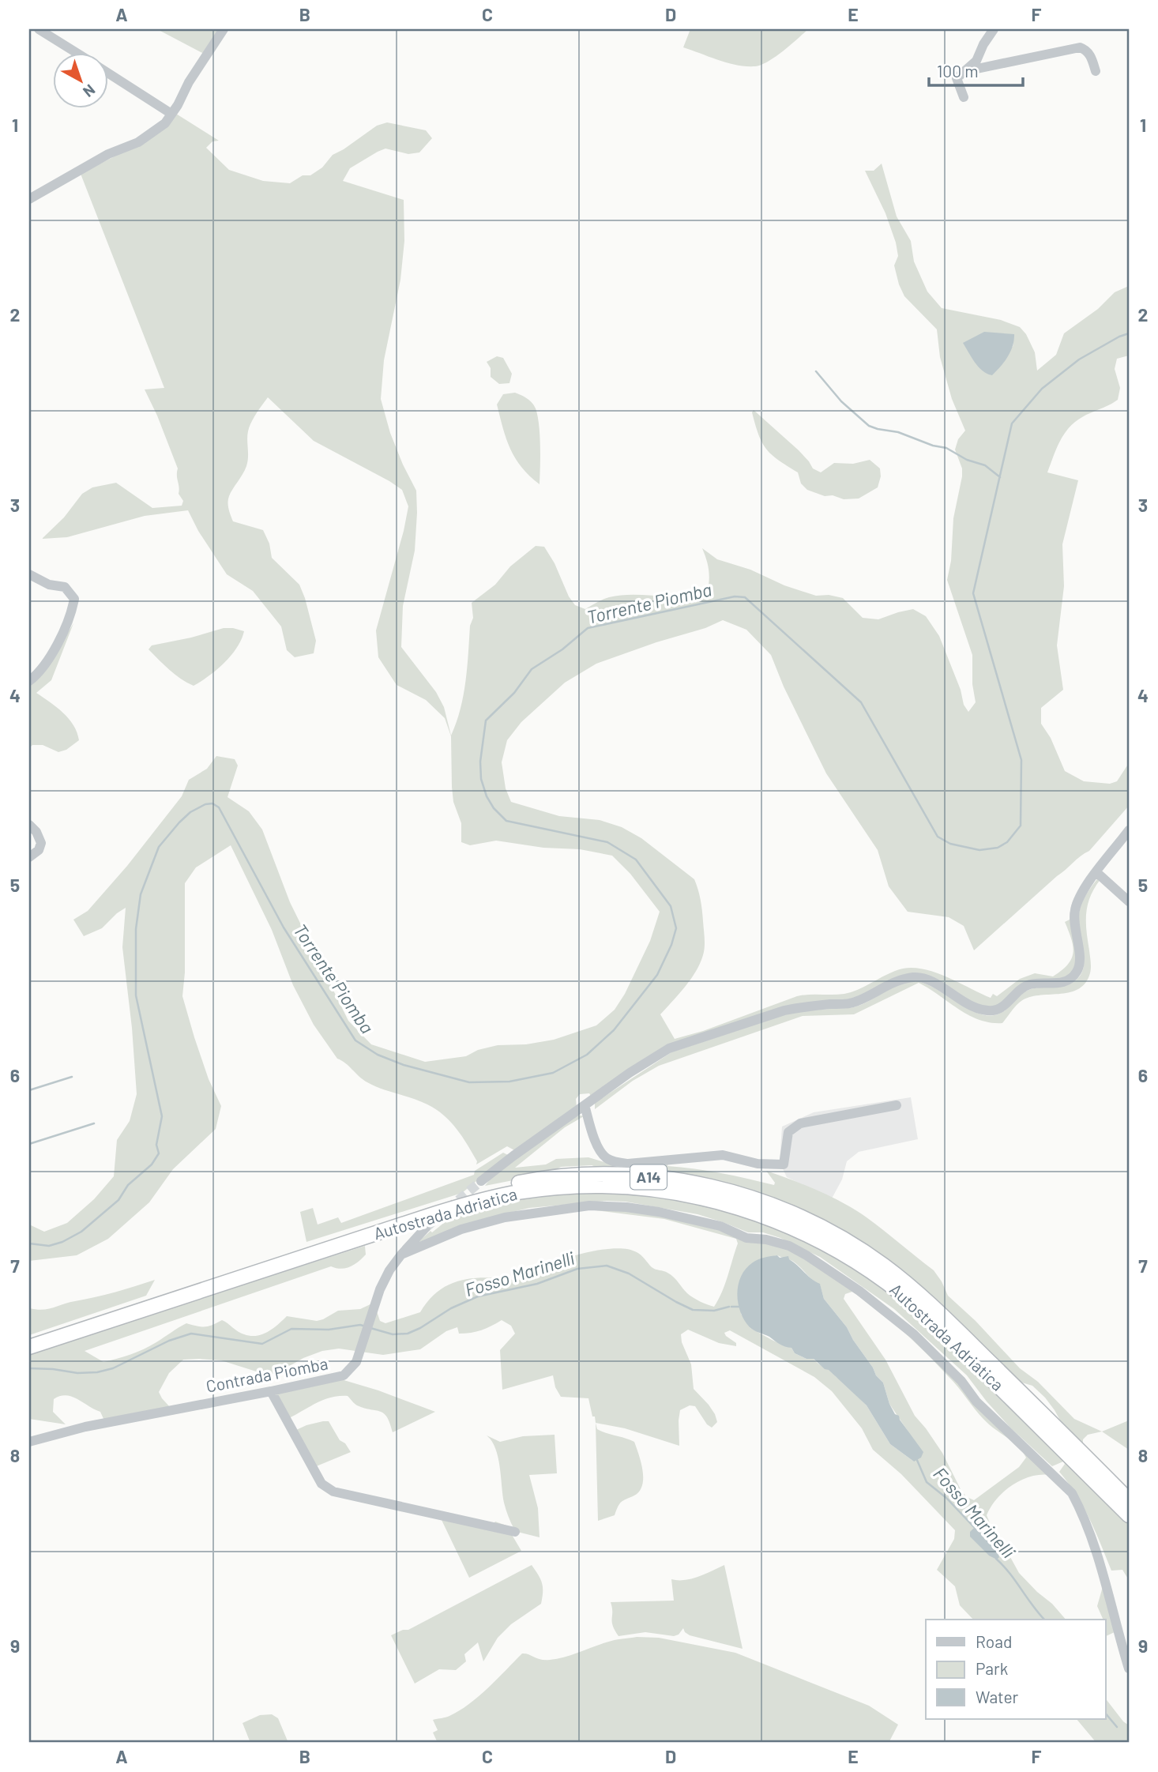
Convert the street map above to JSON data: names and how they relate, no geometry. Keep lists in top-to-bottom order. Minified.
{"streets":{"highway":["A14","Autostrada Adriatica"],"street":["Contrada Piomba"]},"water":["Torrente Piomba","Fosso Marinelli"],"legend":["Road","Park","Water"],"scale_bar":"100 m","north":"bottom right","grid":{"columns":["A","B","C","D","E","F"],"rows":["1","2","3","4","5","6","7","8","9"]}}
